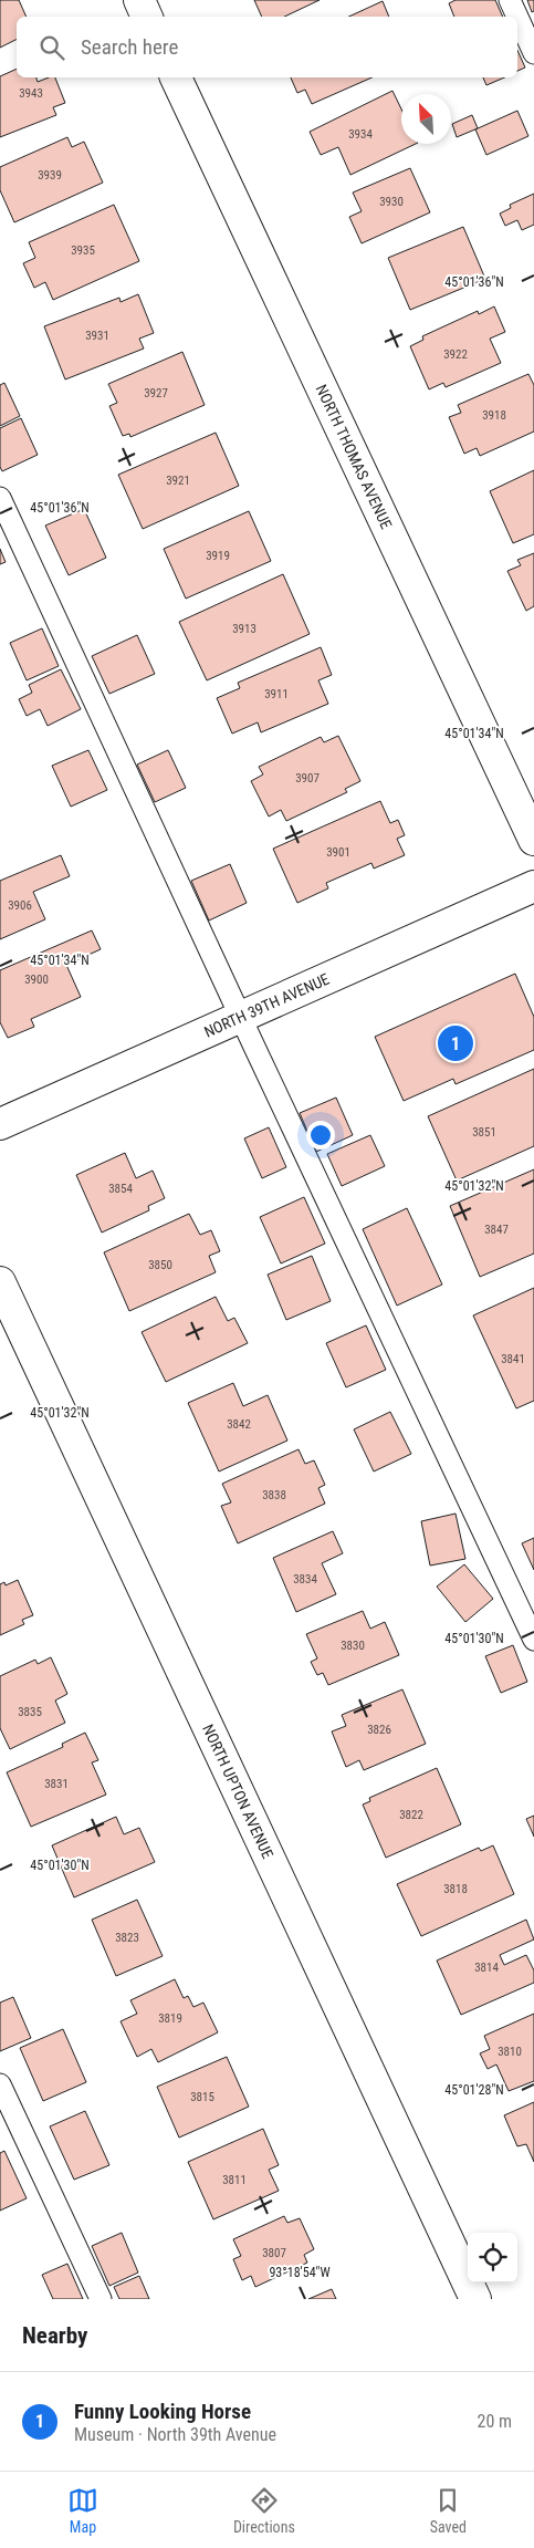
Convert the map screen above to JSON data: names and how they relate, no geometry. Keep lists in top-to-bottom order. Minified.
{"streets":{"street":["NORTH THOMAS AVENUE","NORTH 39TH AVENUE","NORTH UPTON AVENUE"]},"house_numbers":["3943","3934","3939","3930","3935","3931","3922","3927","3918","3921","3919","3913","3911","3907","3901","3906","3900","3851","3854","3847","3850","3841","3842","3838","3834","3830","3835","3826","3831","3822","3818","3823","3814","3819","3810","3815","3811","3807"],"north":"top left","page":{"search":"Search here","pins":"1","heading":"Nearby","list":[{"mark":"1","name":"Funny Looking Horse","note":"Museum · North 39th Avenue","value":"20 m"}],"nav":["Map","Directions","Saved"]},"coordinates":["45°01'36\"N","45°01'34\"N","45°01'32\"N","45°01'30\"N","45°01'28\"N","93°18'54\"W"]}
